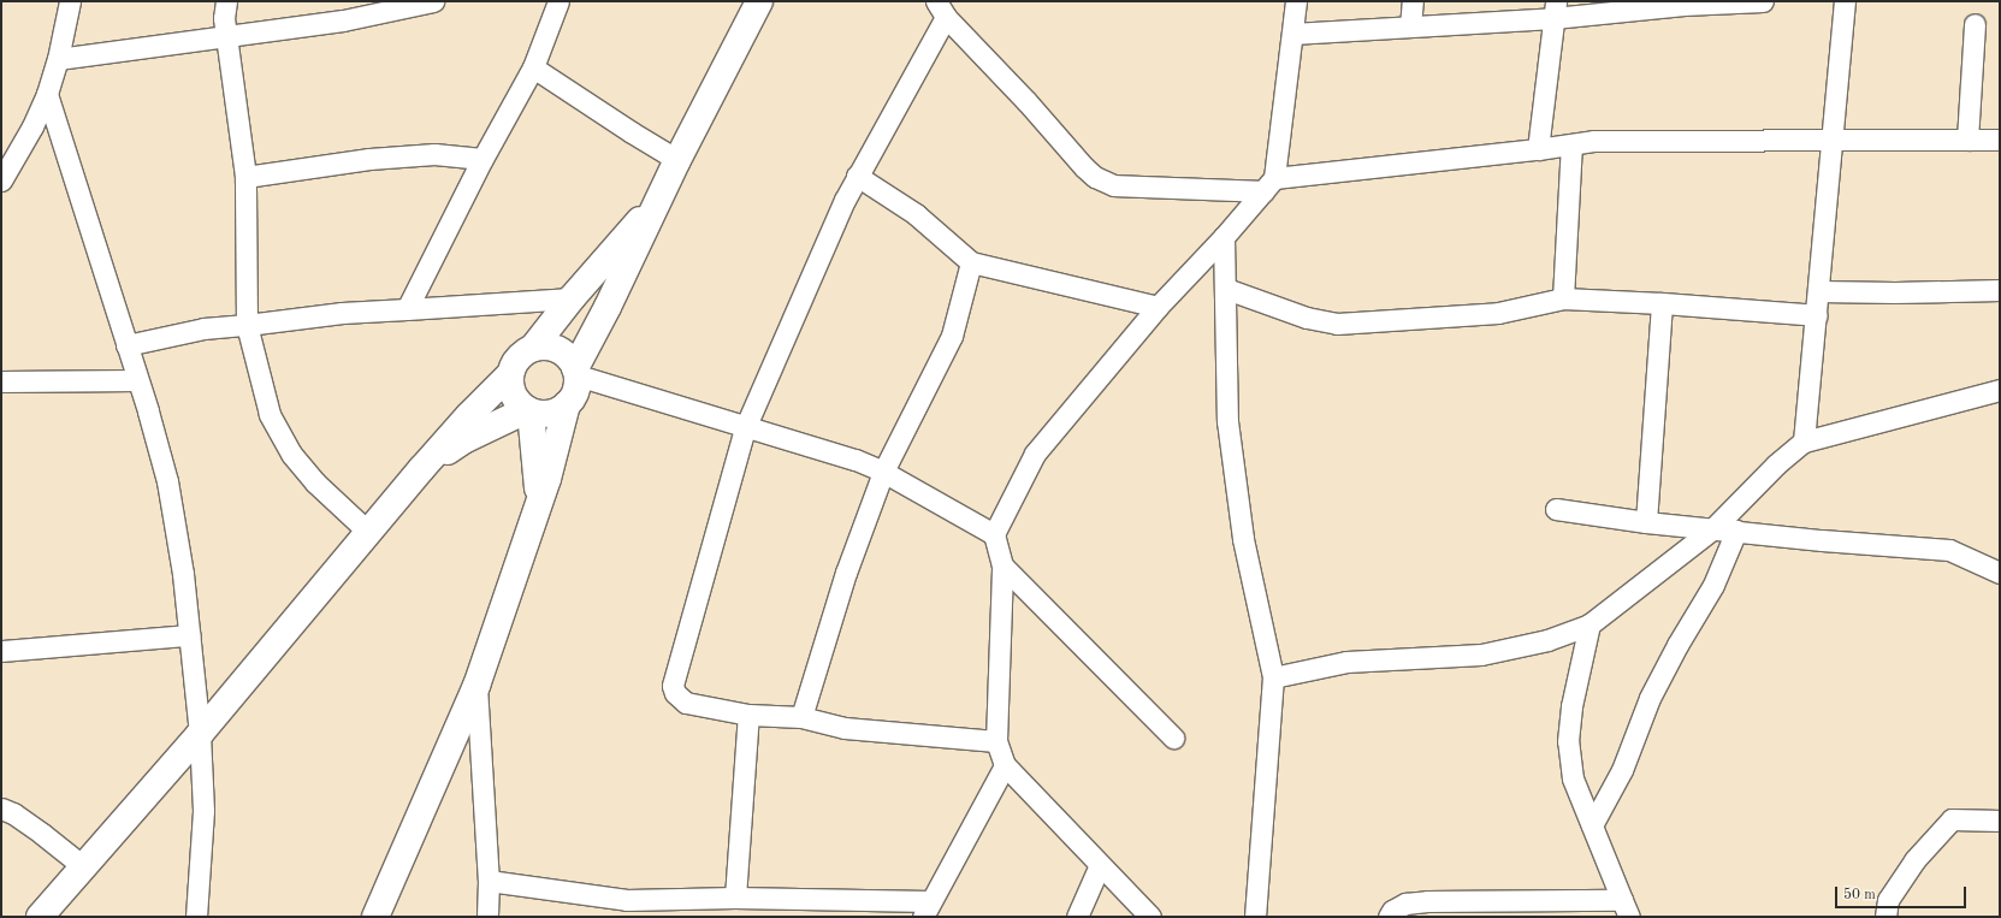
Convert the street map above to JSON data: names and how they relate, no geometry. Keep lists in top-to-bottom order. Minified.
{"scale_bar":"50 m"}
